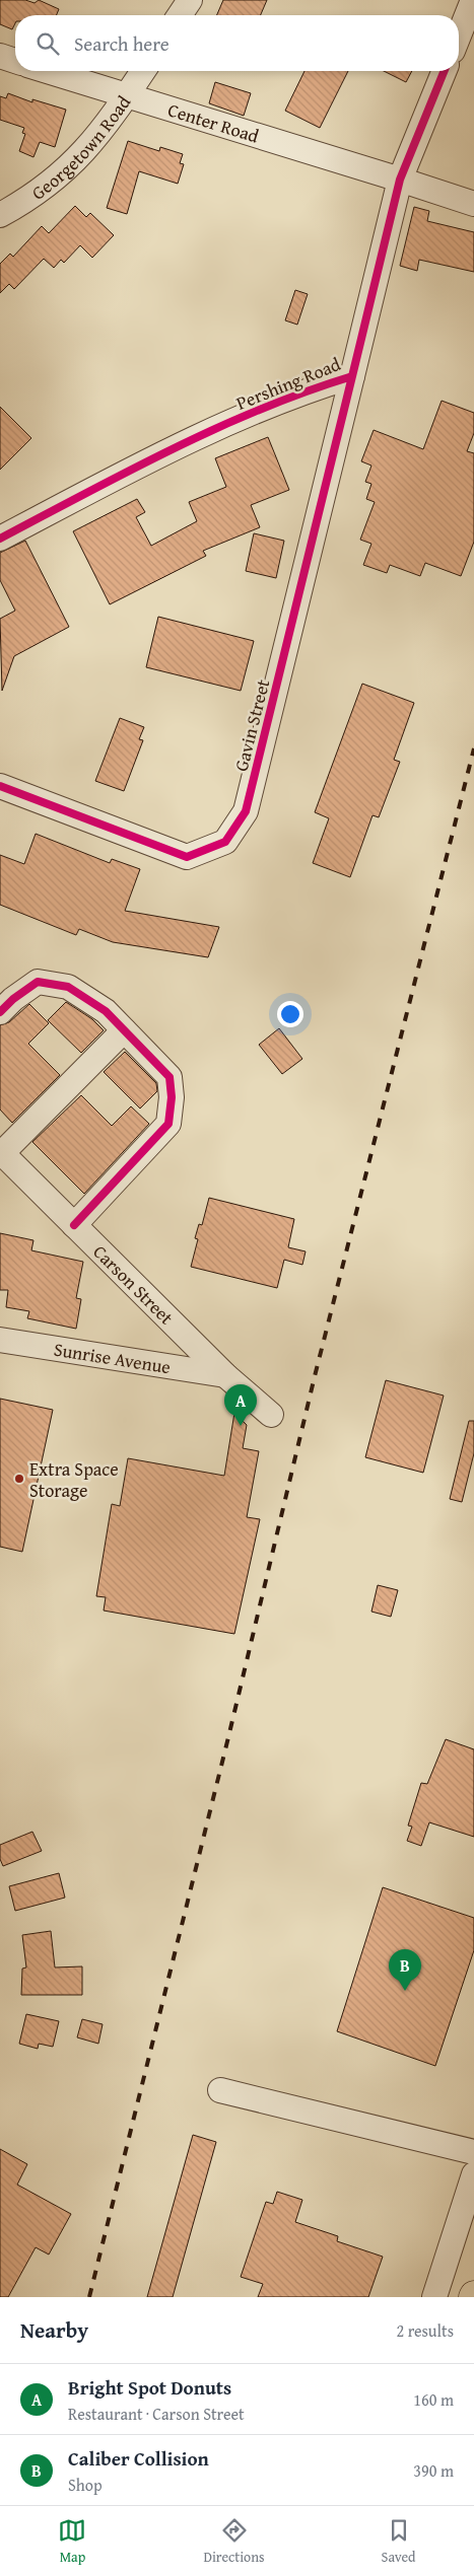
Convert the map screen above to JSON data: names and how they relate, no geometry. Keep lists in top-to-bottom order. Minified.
{"streets":{"street":["Center Road","Georgetown Road","Pershing Road","Gavin Street","Carson Street","Sunrise Avenue"]},"crossings":[["Center Road","Georgetown Road"],["Center Road","Pershing Road"],["Pershing Road","Gavin Street"],["Carson Street","Sunrise Avenue"]],"places":["Extra Space Storage"],"page":{"search":"Search here","pins":["A","B"],"heading":["Nearby","2 results"],"list":[{"mark":"A","name":"Bright Spot Donuts","note":"Restaurant · Carson Street","value":"160 m"},{"mark":"B","name":"Caliber Collision","note":"Shop","value":"390 m"}],"nav":["Map","Directions","Saved"]}}
